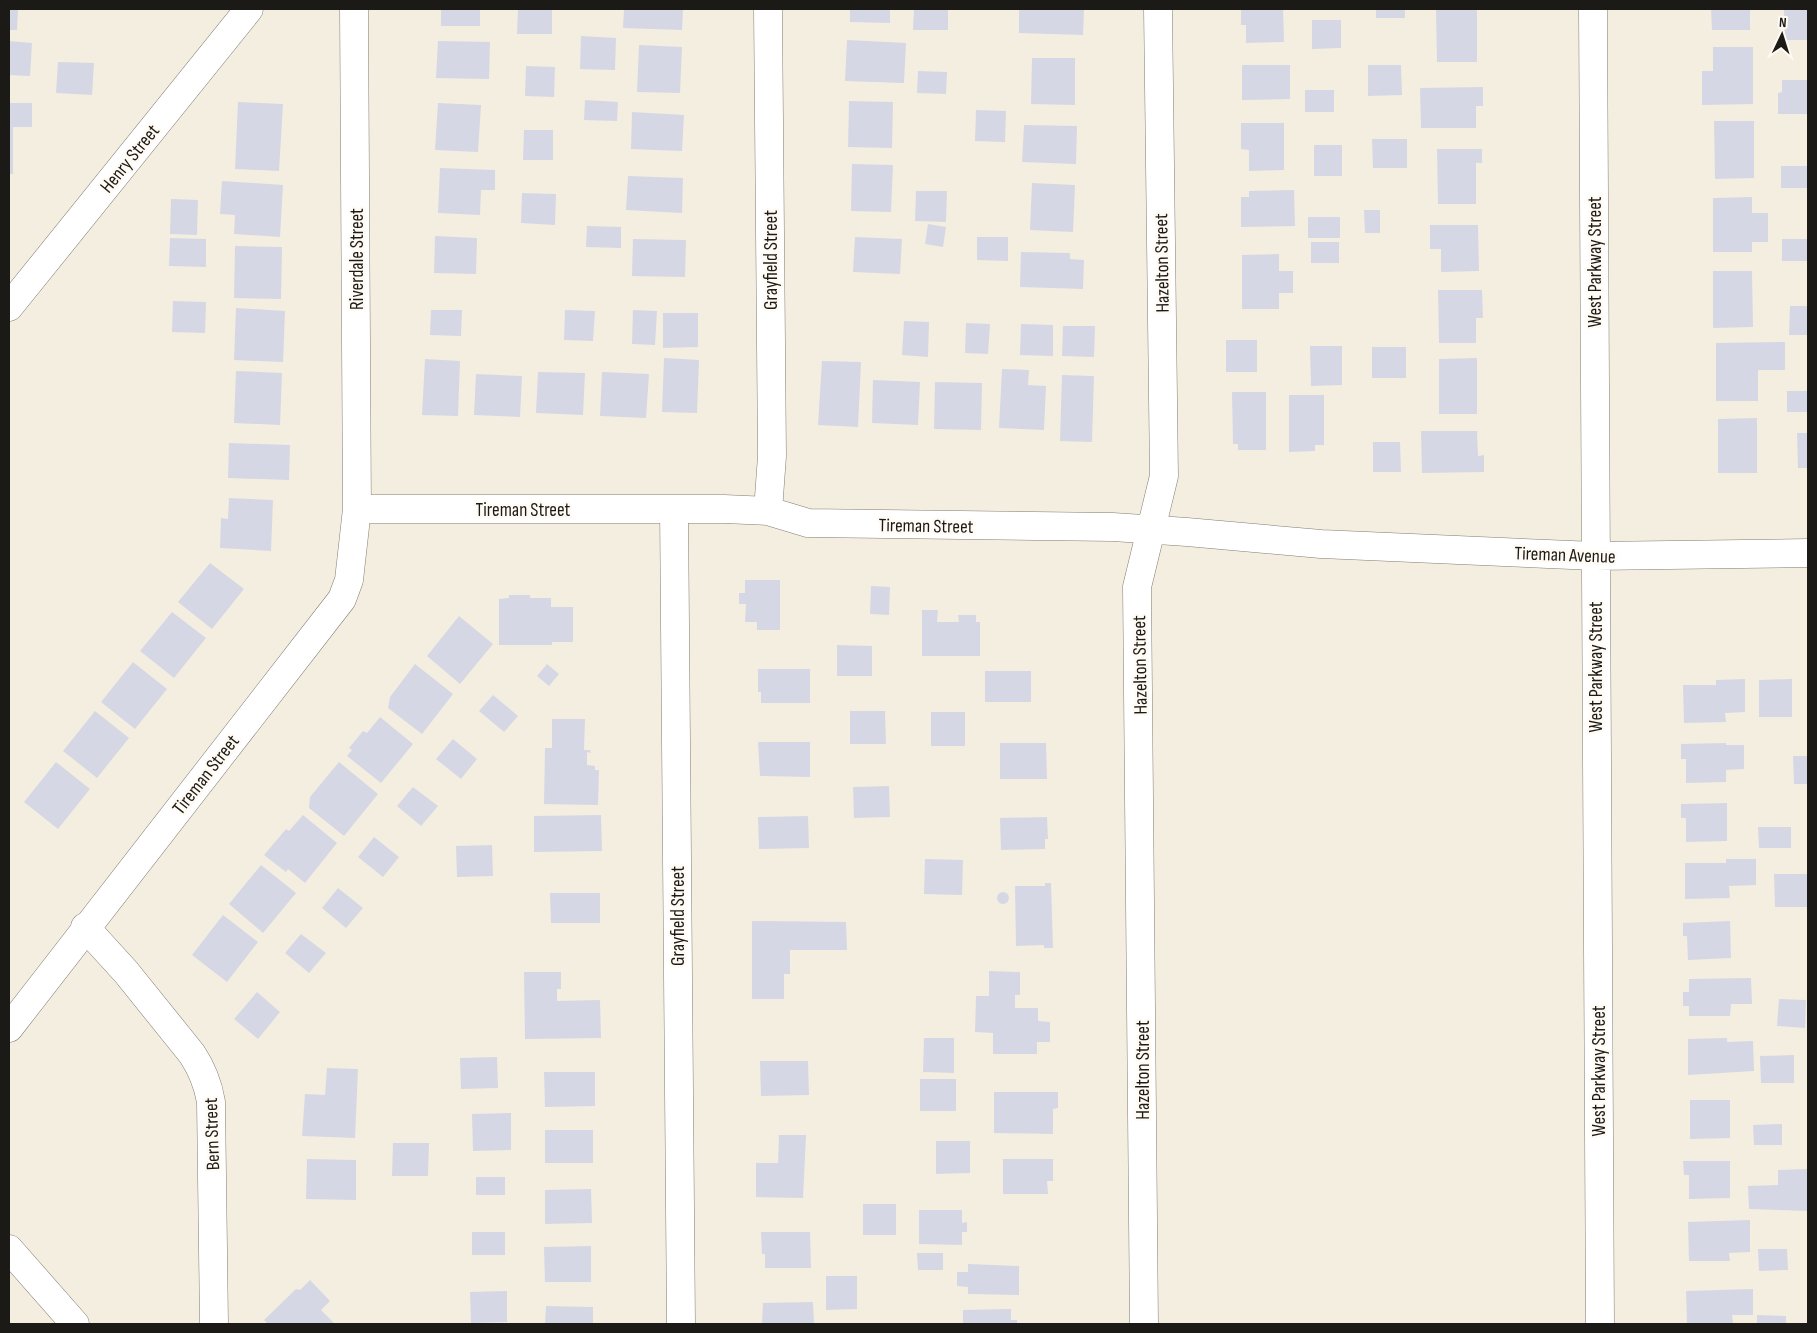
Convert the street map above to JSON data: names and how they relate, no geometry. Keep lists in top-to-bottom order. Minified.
{"streets":{"street":["Henry Street","Riverdale Street","Grayfield Street","West Parkway Street","Hazelton Street","Tireman Street","Tireman Avenue","Bern Street"]},"crossings":[["Riverdale Street","Tireman Street"],["Grayfield Street","Tireman Street"],["West Parkway Street","Tireman Avenue"],["Hazelton Street","Tireman Street"],["Tireman Street","Tireman Avenue"],["Tireman Street","Bern Street"]],"north":"top"}
